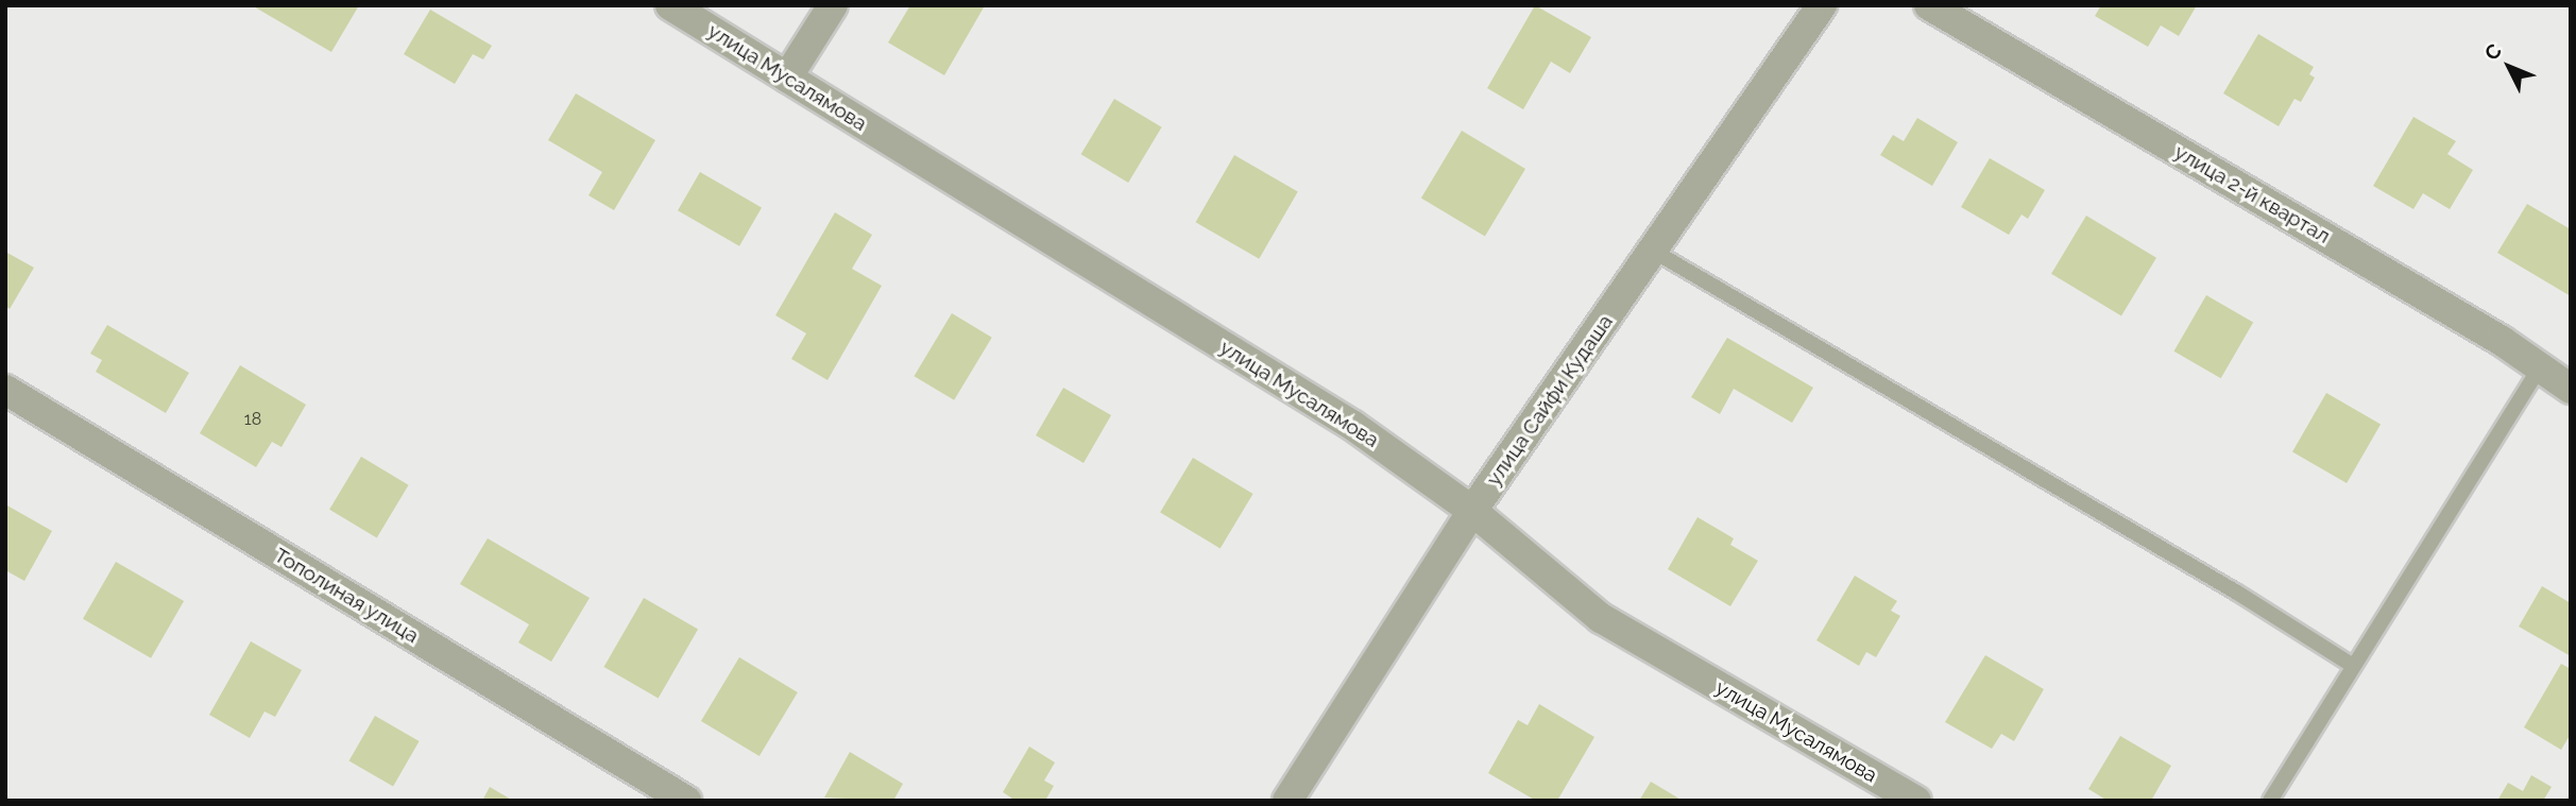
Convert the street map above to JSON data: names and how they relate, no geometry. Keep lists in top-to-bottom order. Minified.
{"streets":{"street":["улица Мусалямова","улица 2-й квартал","улица Сайфи Кудаша","Тополиная улица"]},"crossings":[["улица Мусалямова","улица Сайфи Кудаша"]],"house_numbers":["18"],"north":"top left"}
